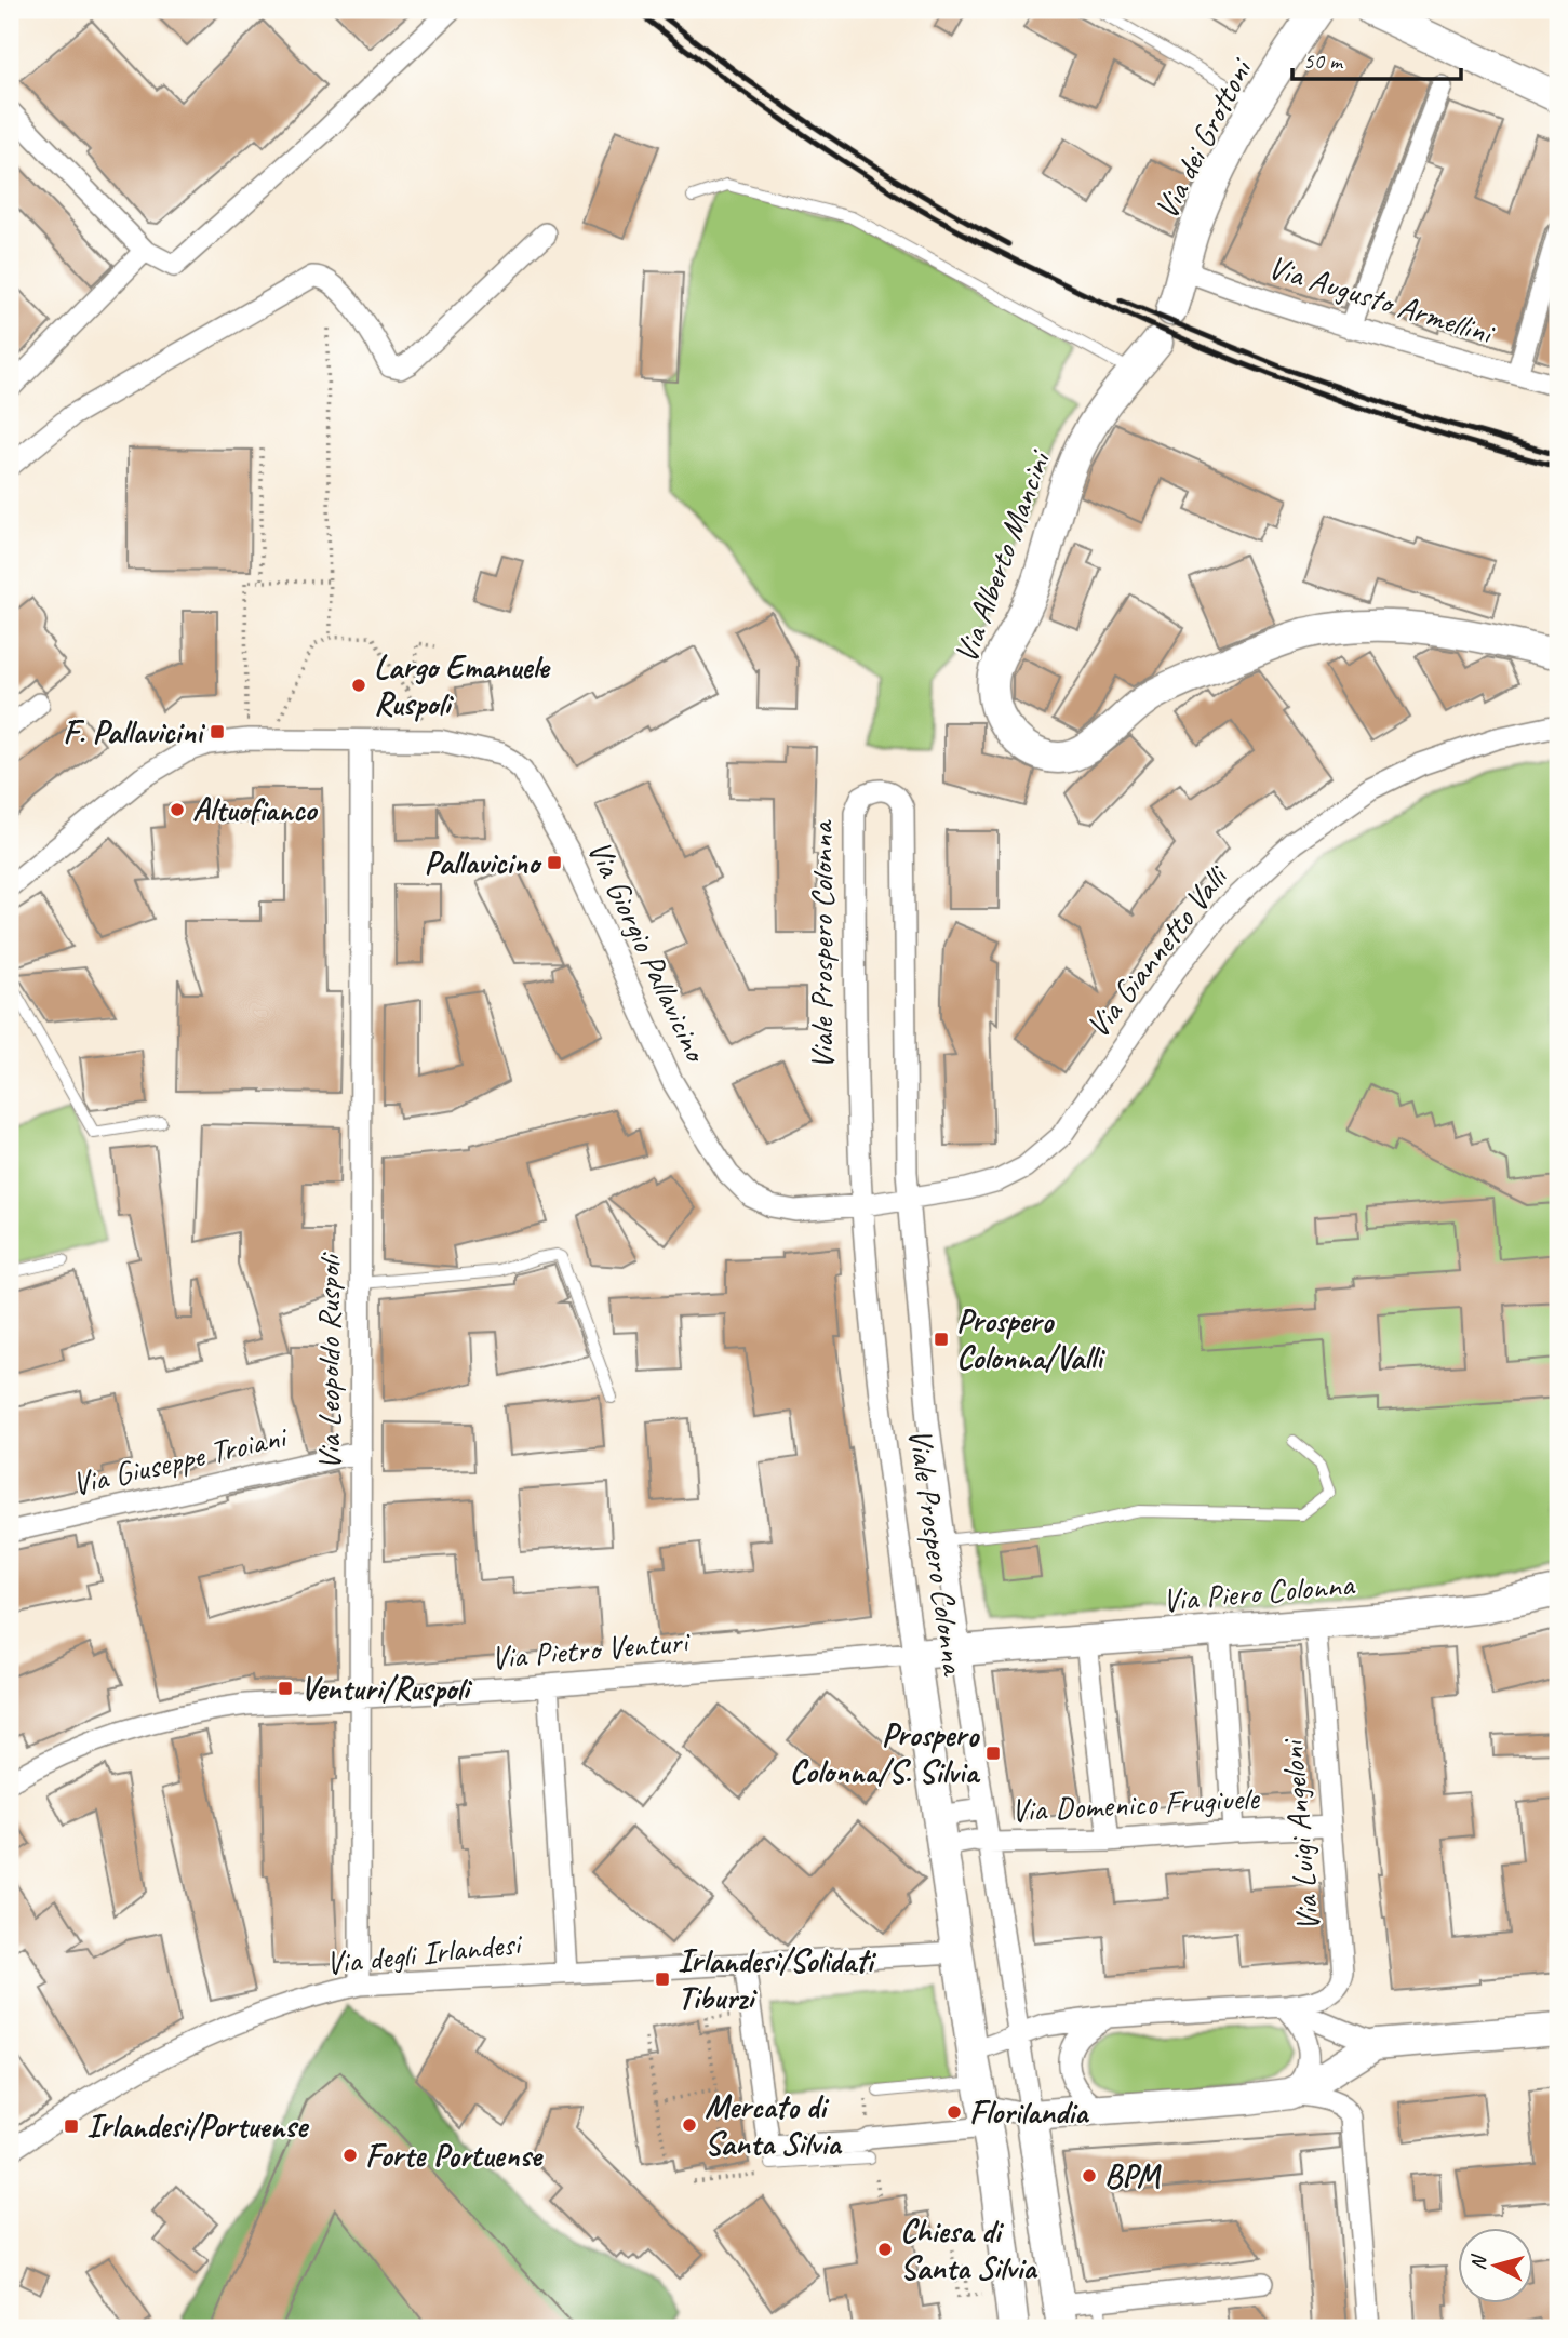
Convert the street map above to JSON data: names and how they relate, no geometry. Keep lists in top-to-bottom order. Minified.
{"streets":{"street":["Via dei Grottoni","Via Augusto Armellini","Via Alberto Mancini","Viale Prospero Colonna","Via Giorgio Pallavicino","Via Giannetto Valli","Via Leopoldo Ruspoli","Via Giuseppe Troiani","Via Piero Colonna","Via Pietro Venturi","Via Domenico Frugiuele","Via Luigi Angeloni","Via degli Irlandesi"]},"crossings":[["Via dei Grottoni","Via Augusto Armellini"],["Viale Prospero Colonna","Via Giorgio Pallavicino"],["Viale Prospero Colonna","Via Giannetto Valli"],["Viale Prospero Colonna","Via Piero Colonna"],["Viale Prospero Colonna","Via Pietro Venturi"],["Viale Prospero Colonna","Via Domenico Frugiuele"],["Viale Prospero Colonna","Via degli Irlandesi"],["Via Giorgio Pallavicino","Via Giannetto Valli"],["Via Giorgio Pallavicino","Via Leopoldo Ruspoli"],["Via Leopoldo Ruspoli","Via Giuseppe Troiani"],["Via Leopoldo Ruspoli","Via Pietro Venturi"],["Via Leopoldo Ruspoli","Via degli Irlandesi"],["Via Piero Colonna","Via Pietro Venturi"],["Via Piero Colonna","Via Luigi Angeloni"],["Via Domenico Frugiuele","Via Luigi Angeloni"]],"places":{"other":["Largo Emanuele Ruspoli","Altuofianco","Florilandia","Mercato di Santa Silvia","Forte Portuense","BPM","Chiesa di Santa Silvia"],"transit":["F. Pallavicini","Pallavicino","Prospero Colonna/Valli","Venturi/Ruspoli","Prospero Colonna/S. Silvia","Irlandesi/Solidati Tiburzi","Irlandesi/Portuense"]},"scale_bar":"50 m","north":"left"}
